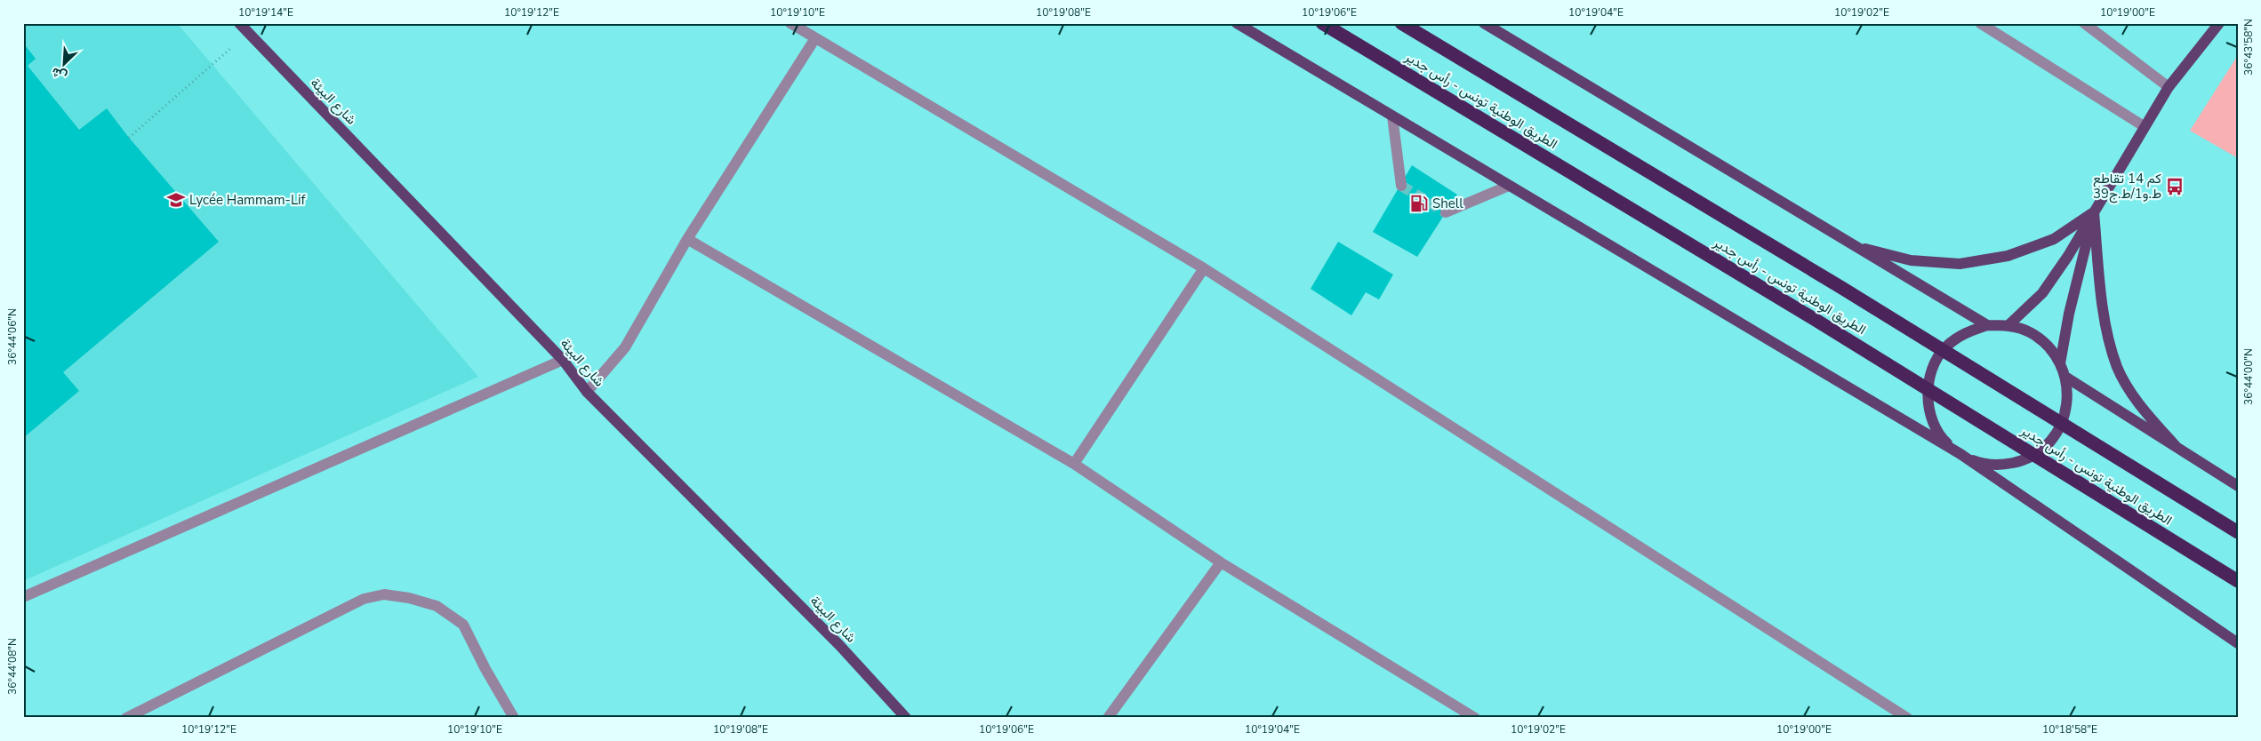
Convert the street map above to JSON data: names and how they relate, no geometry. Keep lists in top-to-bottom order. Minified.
{"streets":{"highway":["الطريق الوطنية تونس - رأس جدير"],"main road":["شارع البيئة"]},"places":{"bus stop":["كم 14 تقاطع ط.و1/ط.ج39"],"school or university":["Lycée Hammam-Lif"],"fuel station":["Shell"]},"north":"bottom left","coordinates":["10°19'14\"E","10°19'12\"E","10°19'10\"E","10°19'08\"E","10°19'06\"E","10°19'04\"E","10°19'02\"E","10°19'00\"E","36°43'58\"N","36°44'06\"N","36°44'00\"N","36°44'08\"N","10°18'58\"E"]}
